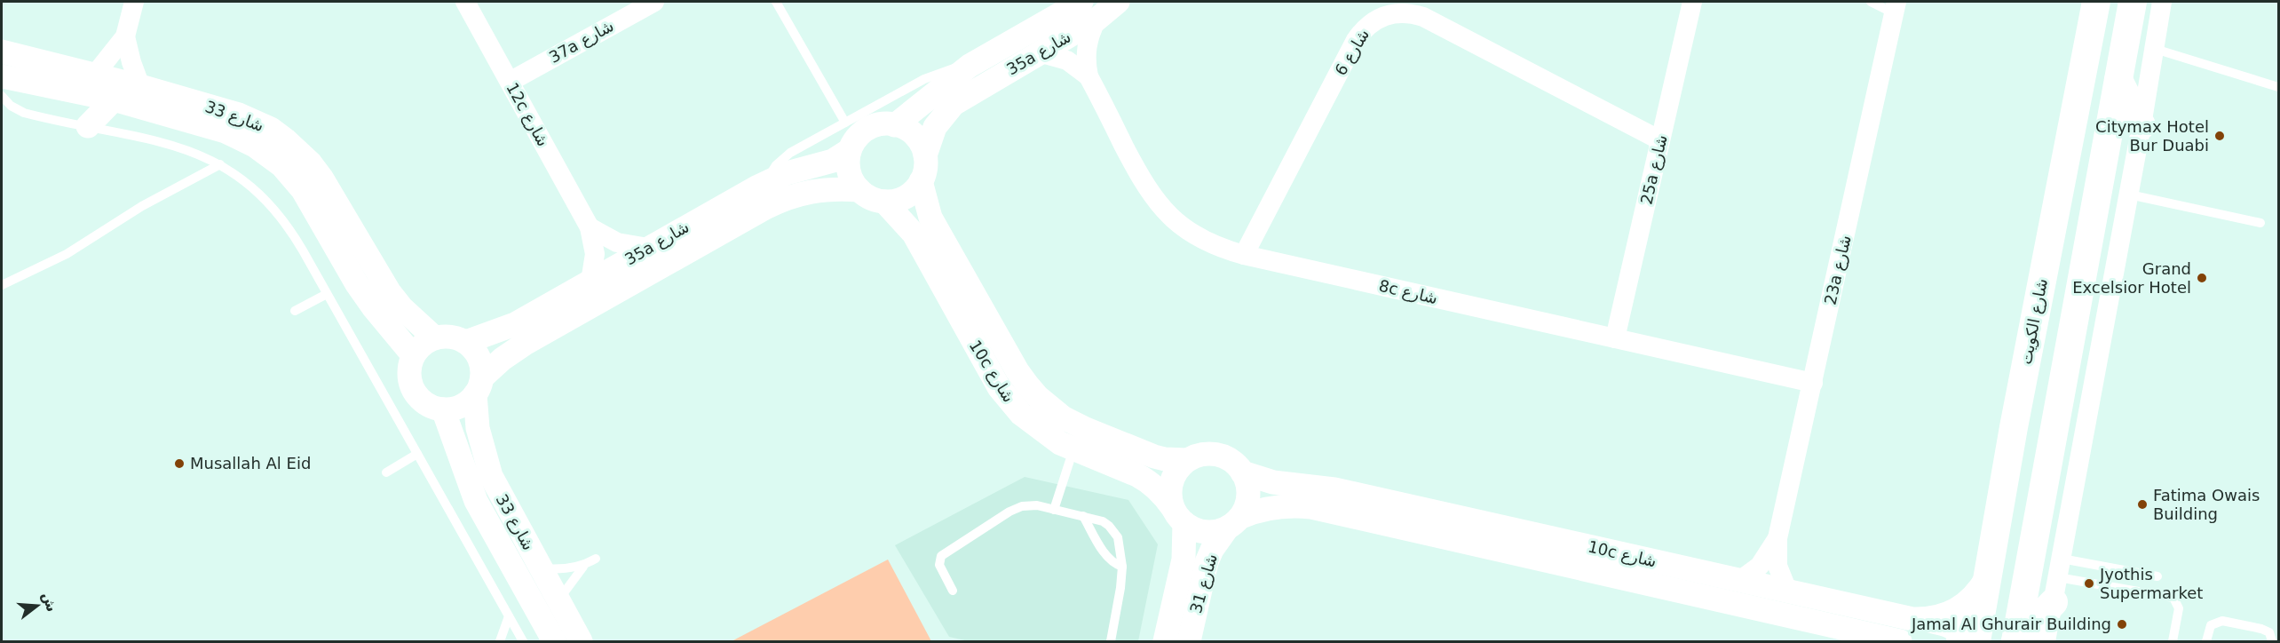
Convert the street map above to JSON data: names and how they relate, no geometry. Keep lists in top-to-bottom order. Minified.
{"streets":{"main road":["شارع الكويت"],"street":["37a شارع","شارع 6","35a شارع","12c شارع","شارع 33","25a شارع","23a شارع","8c شارع","10c شارع","شارع 31"]},"crossings":[["37a شارع","12c شارع"],["شارع 6","25a شارع"],["شارع 6","8c شارع"],["35a شارع","12c شارع"],["35a شارع","شارع 33"],["35a شارع","8c شارع"],["35a شارع","10c شارع"],["25a شارع","8c شارع"],["23a شارع","8c شارع"],["23a شارع","10c شارع"],["شارع الكويت","10c شارع"],["10c شارع","شارع 31"]],"places":["Citymax Hotel Bur Duabi","Grand Excelsior Hotel","Musallah Al Eid","Fatima Owais Building","Jyothis Supermarket","Jamal Al Ghurair Building"],"north":"right"}
